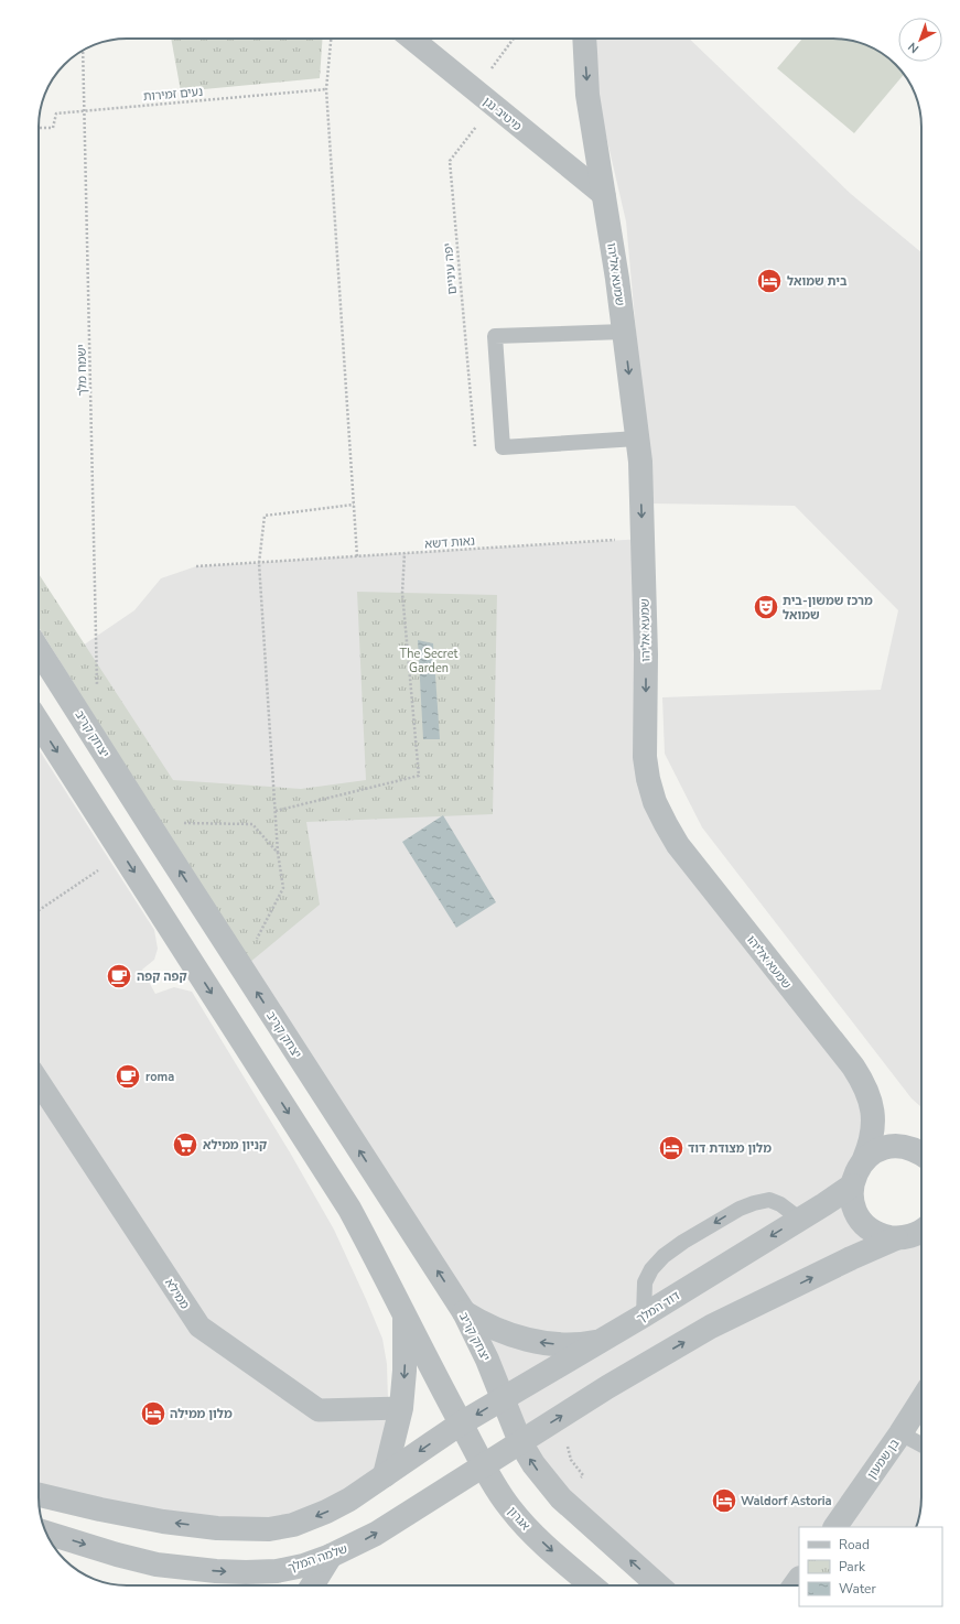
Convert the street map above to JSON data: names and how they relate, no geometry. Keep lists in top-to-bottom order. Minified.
{"streets":{"street":["מיטיב נגן","שמעא אליהו","יצחק קריב","ממילא","דוד המלך","בן שמעון","אגרון","שלמה המלך"],"path":["נעים זמירות","יפה עיניים","ישמח מלך","נאות דשא"]},"crossings":[["נעים זמירות","ישמח מלך"],["מיטיב נגן","יפה עיניים"],["מיטיב נגן","שמעא אליהו"],["שמעא אליהו","נאות דשא"],["שמעא אליהו","דוד המלך"],["יצחק קריב","דוד המלך"],["יצחק קריב","שלמה המלך"],["דוד המלך","אגרון"],["אגרון","שלמה המלך"]],"one_way":["שמעא אליהו"],"parks":["The Secret Garden"],"places":{"hotel":["בית שמואל","מלון מצודת דוד","מלון ממילה","Waldorf Astoria"],"theatre":["מרכז שמשון-בית שמואל"],"cafe":["קפה קפה","roma"],"supermarket":["קניון ממילא"]},"legend":["Road","Park","Water"],"north":"bottom left"}
